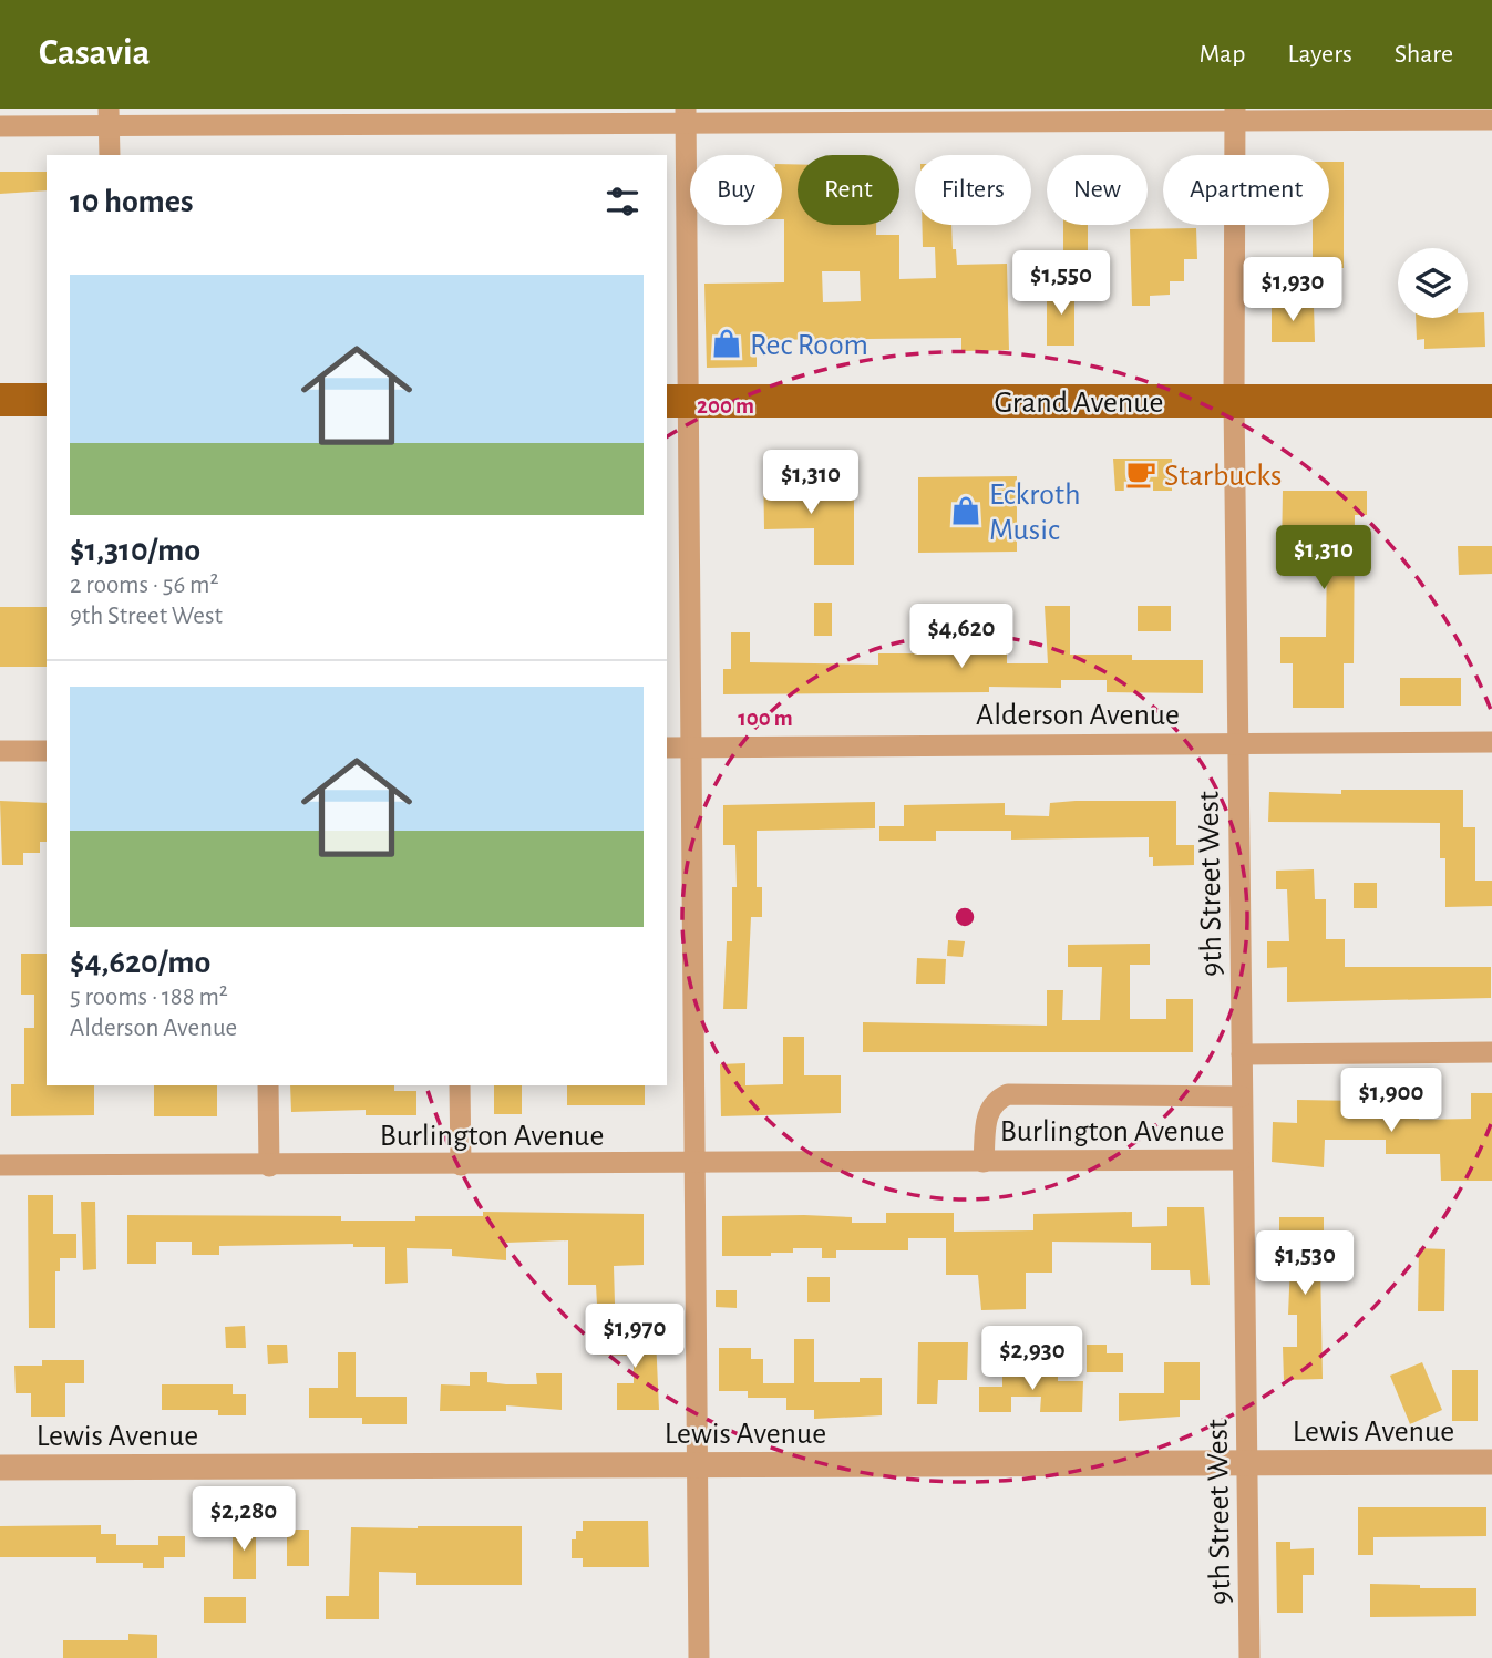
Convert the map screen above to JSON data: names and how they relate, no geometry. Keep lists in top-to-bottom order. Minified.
{"streets":{"main road":["Grand Avenue"],"street":["Alderson Avenue","9th Street West","Burlington Avenue","Lewis Avenue"]},"crossings":[["Grand Avenue","9th Street West"],["Alderson Avenue","9th Street West"],["9th Street West","Burlington Avenue"],["9th Street West","Lewis Avenue"]],"places":{"shop":["Rec Room","Eckroth Music"],"cafe":["Starbucks"]},"page":{"header":"Casavia","nav":["Map","Layers","Share"],"chip":["Buy","Rent","Filters","New","Apartment"],"heading":"10 homes","list":[{"name":"$1,310/mo","note":"2 rooms · 56 m² · 9th Street West"},{"name":"$4,620/mo","note":"5 rooms · 188 m² · Alderson Avenue"}],"price":["$1,550","$1,930","$1,310","$1,310","$4,620","$1,900","$1,530","$1,970","$2,930","$2,280"]},"rings":["200 m","100 m"]}
